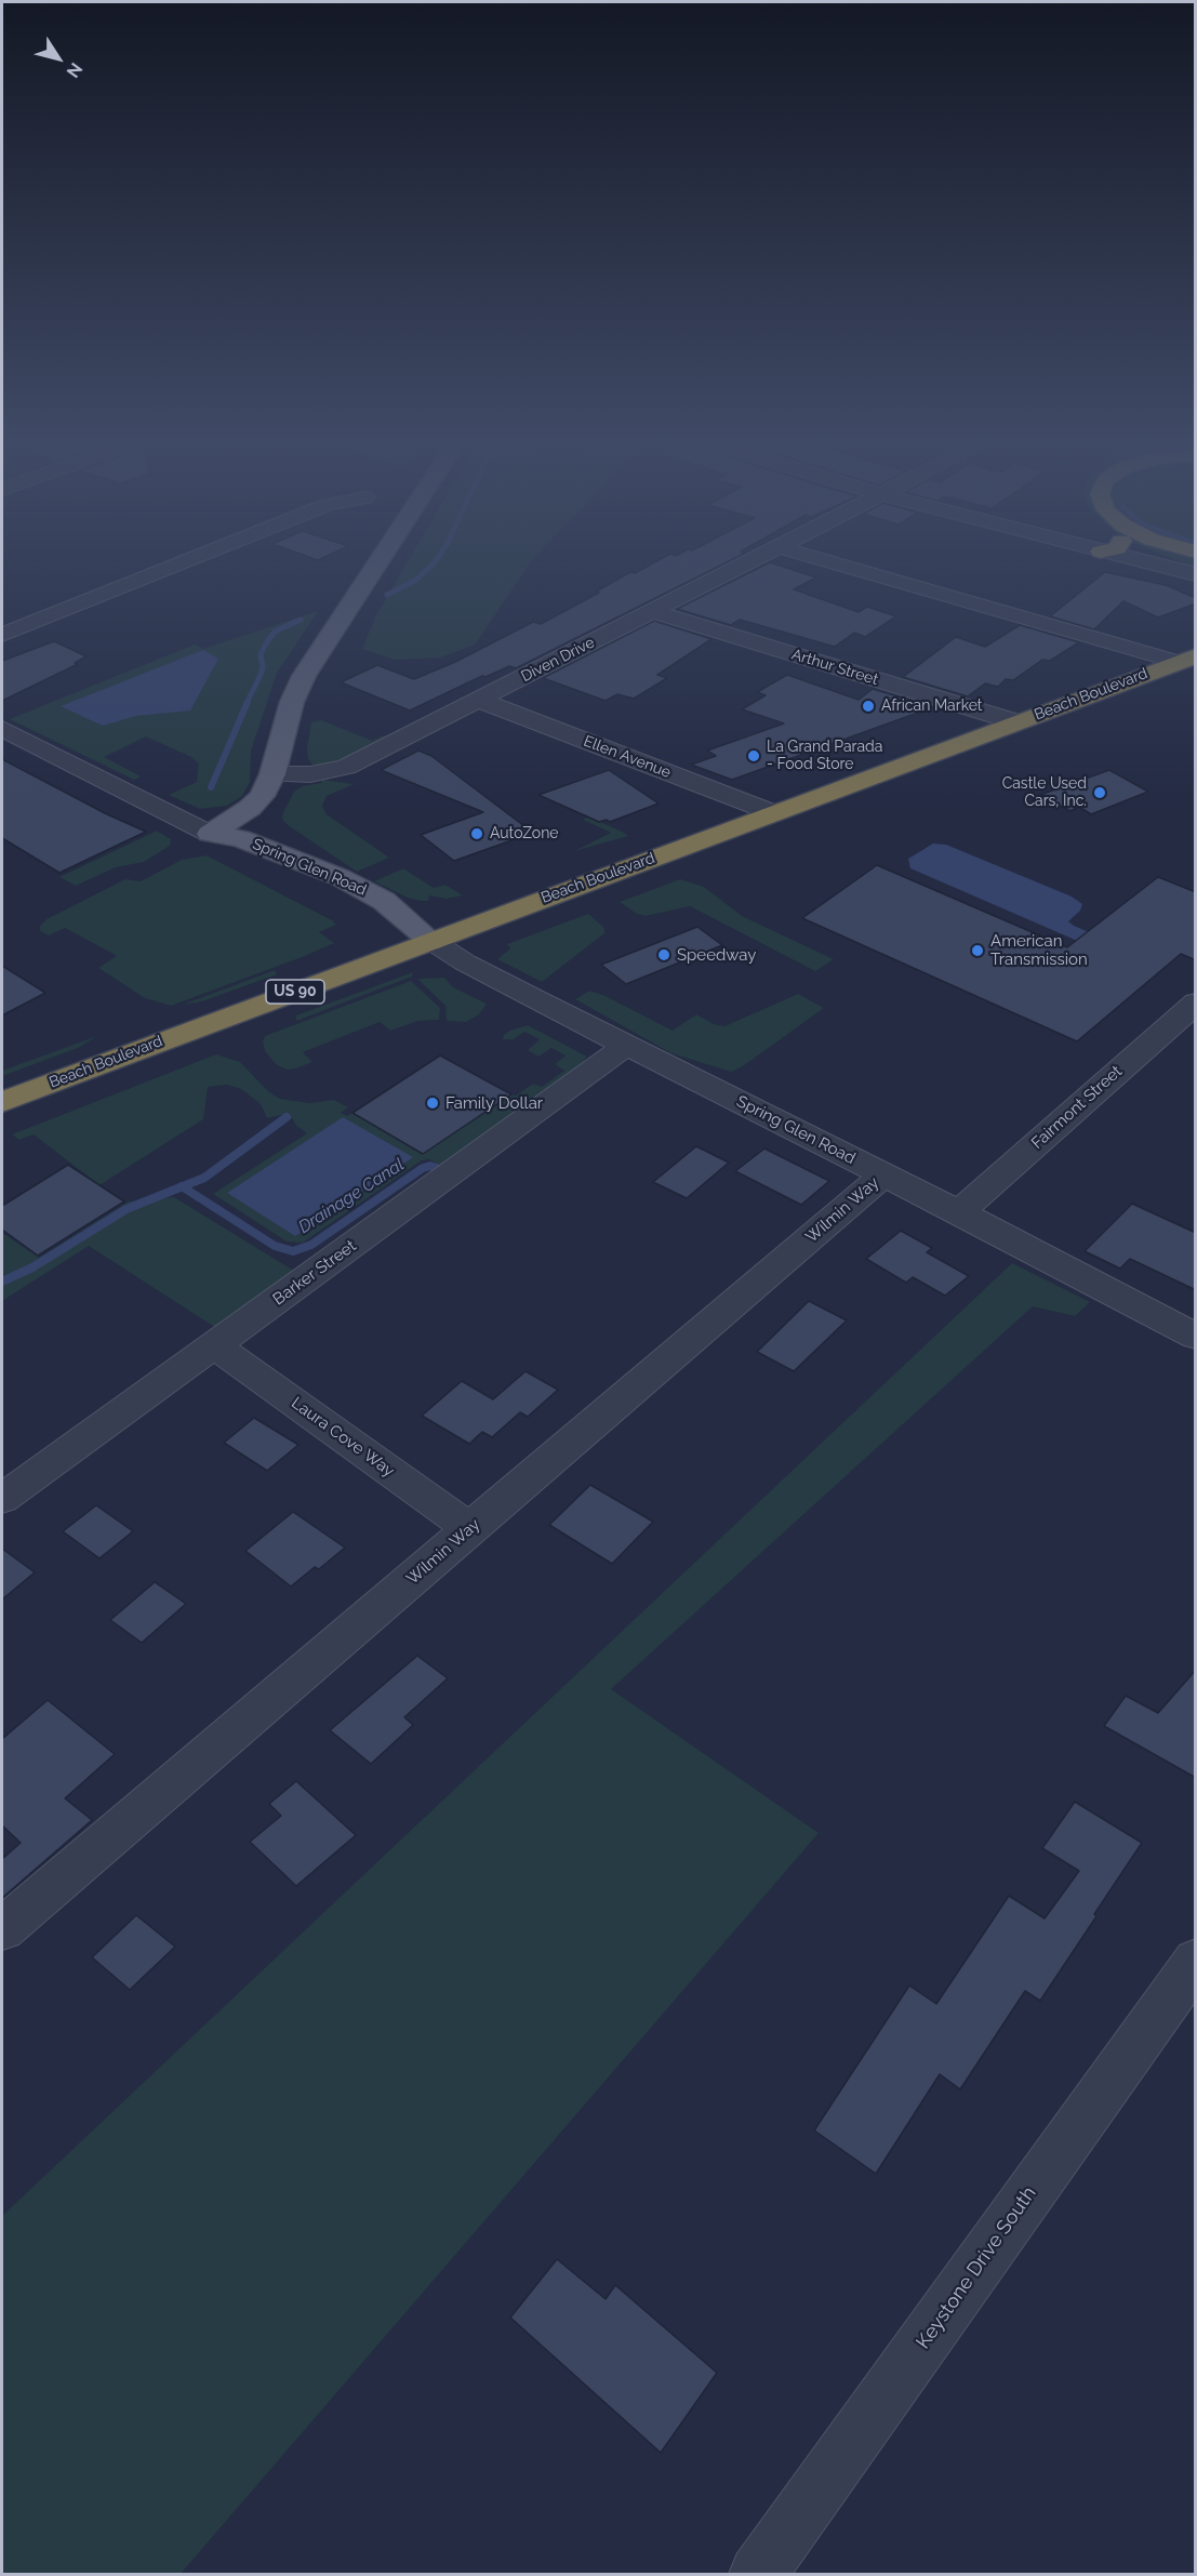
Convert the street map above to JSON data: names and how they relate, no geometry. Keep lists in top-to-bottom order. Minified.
{"streets":{"highway":["Beach Boulevard","US 90"],"main road":["Spring Glen Road"],"street":["Diven Drive","Arthur Street","Ellen Avenue","Fairmont Street","Wilmin Way","Barker Street","Laura Cove Way","Keystone Drive South"]},"crossings":[["Diven Drive","Arthur Street"],["Diven Drive","Ellen Avenue"],["Arthur Street","Beach Boulevard"],["Beach Boulevard","Ellen Avenue"],["Beach Boulevard","Spring Glen Road"],["Spring Glen Road","Fairmont Street"],["Spring Glen Road","Wilmin Way"],["Spring Glen Road","Barker Street"],["Wilmin Way","Laura Cove Way"],["Barker Street","Laura Cove Way"]],"water":["Drainage Canal"],"places":["African Market","La Grand Parada - Food Store","Castle Used Cars, Inc.","AutoZone","American Transmission","Speedway","Family Dollar"],"north":"bottom right"}
